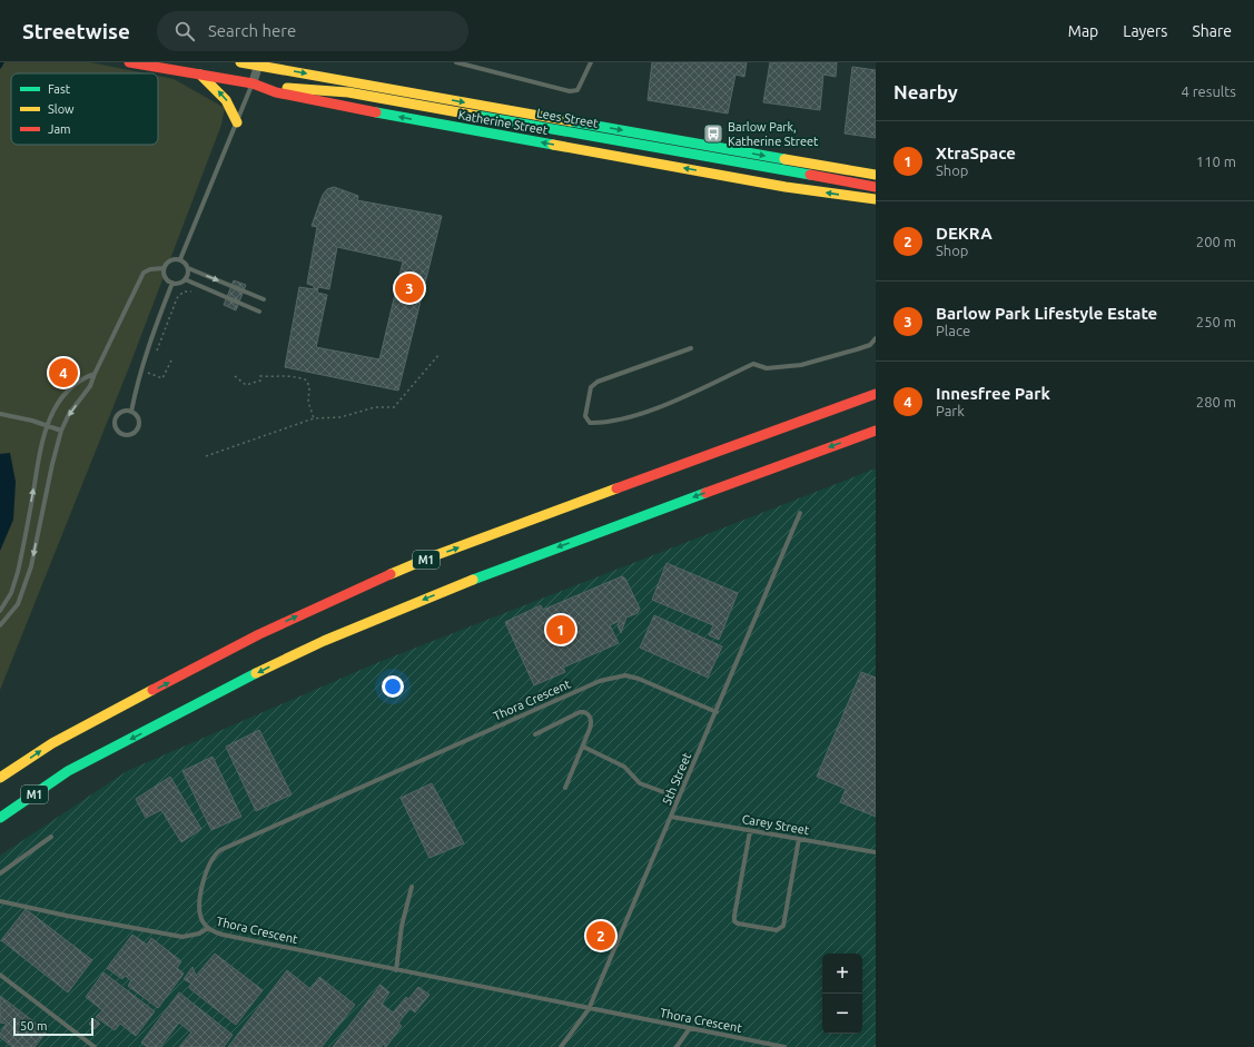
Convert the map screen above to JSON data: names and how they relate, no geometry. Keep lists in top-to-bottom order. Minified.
{"streets":{"main road":["Lees Street","Katherine Street","M1"],"lane":["Thora Crescent","5th Street","Carey Street"]},"crossings":[["Lees Street","Katherine Street"],["Thora Crescent","5th Street"],["5th Street","Carey Street"]],"places":{"bus stop":["Barlow Park, Katherine Street"]},"legend":["Fast","Slow","Jam"],"scale_bar":"50 m","page":{"header":"Streetwise","search":"Search here","nav":["Map","Layers","Share"],"heading":["Nearby","4 results"],"list":[{"mark":"1","name":"XtraSpace","note":"Shop","value":"110 m"},{"mark":"2","name":"DEKRA","note":"Shop","value":"200 m"},{"mark":"3","name":"Barlow Park Lifestyle Estate","note":"Place","value":"250 m"},{"mark":"4","name":"Innesfree Park","note":"Park","value":"280 m"}],"pins":["3","4","1","2"],"map_buttons":["+","−"],"scale":"50 m"}}
